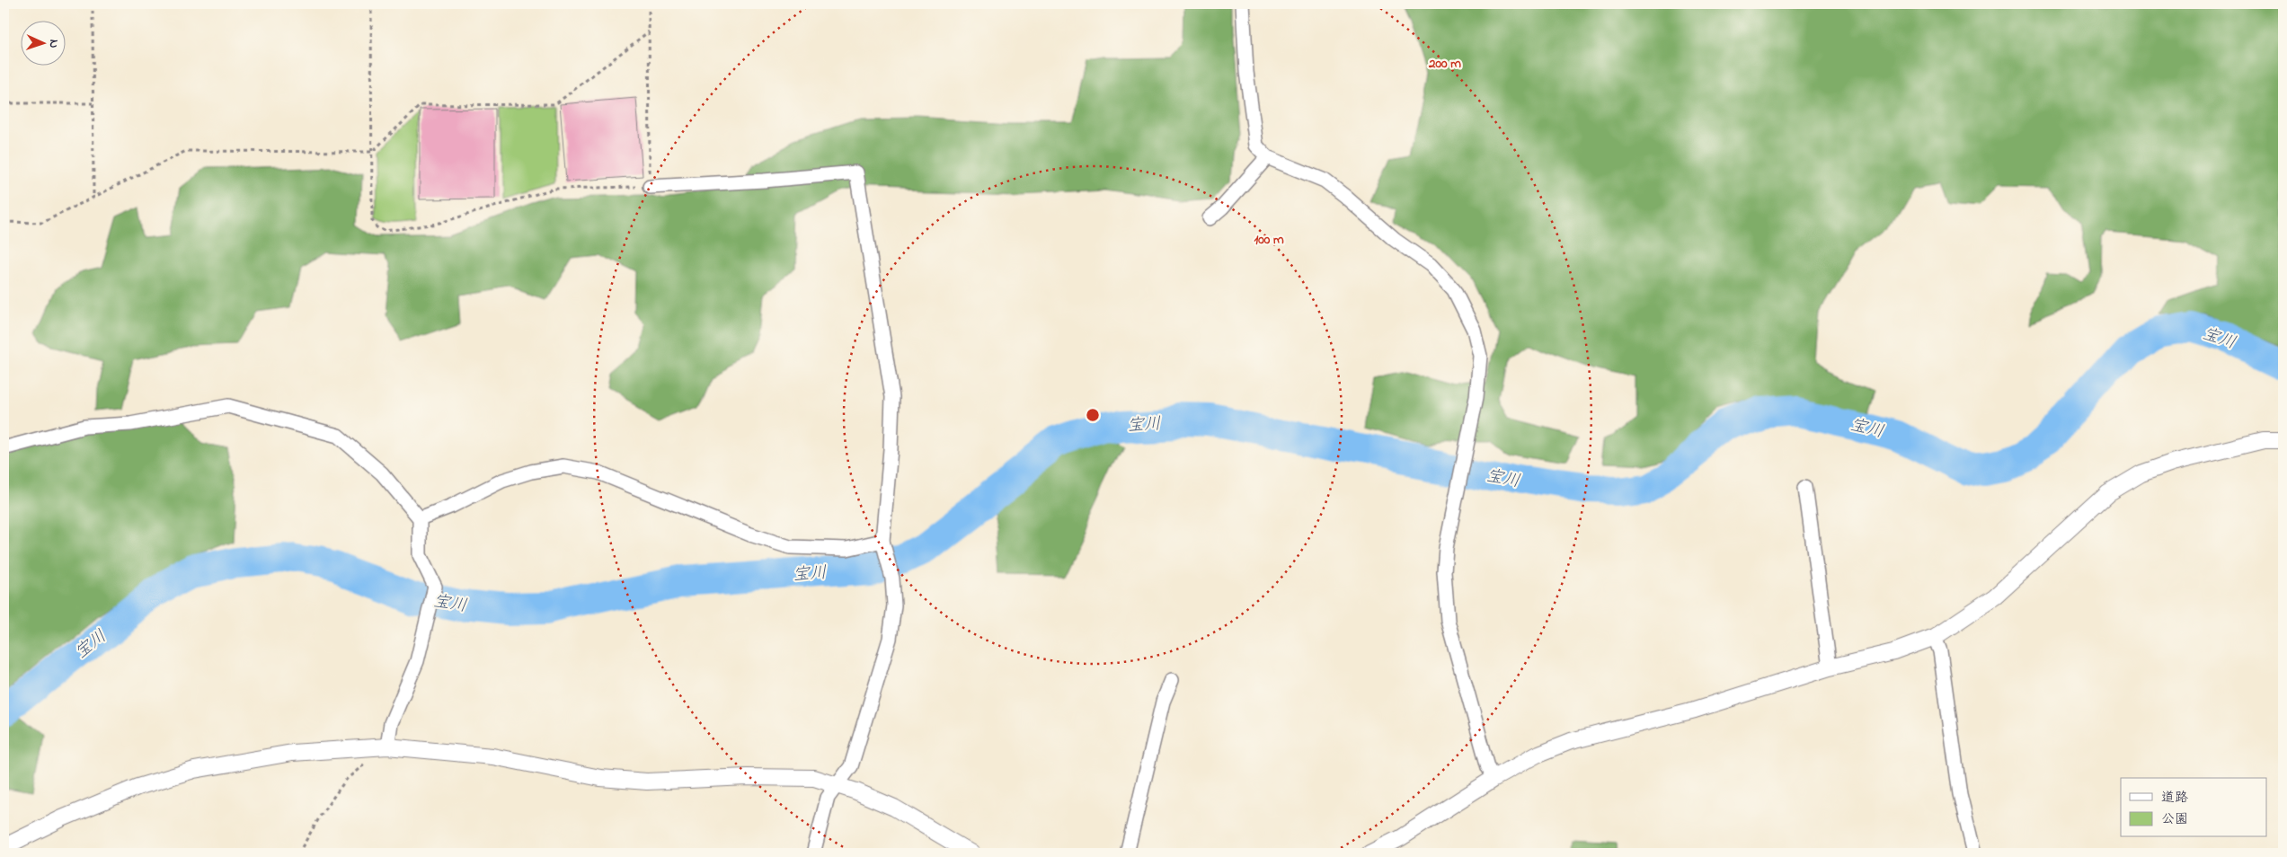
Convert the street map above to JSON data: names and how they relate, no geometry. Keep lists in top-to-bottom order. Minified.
{"water":["宝川"],"legend":["道路","公園"],"north":"right","rings":["200 m","100 m"]}
